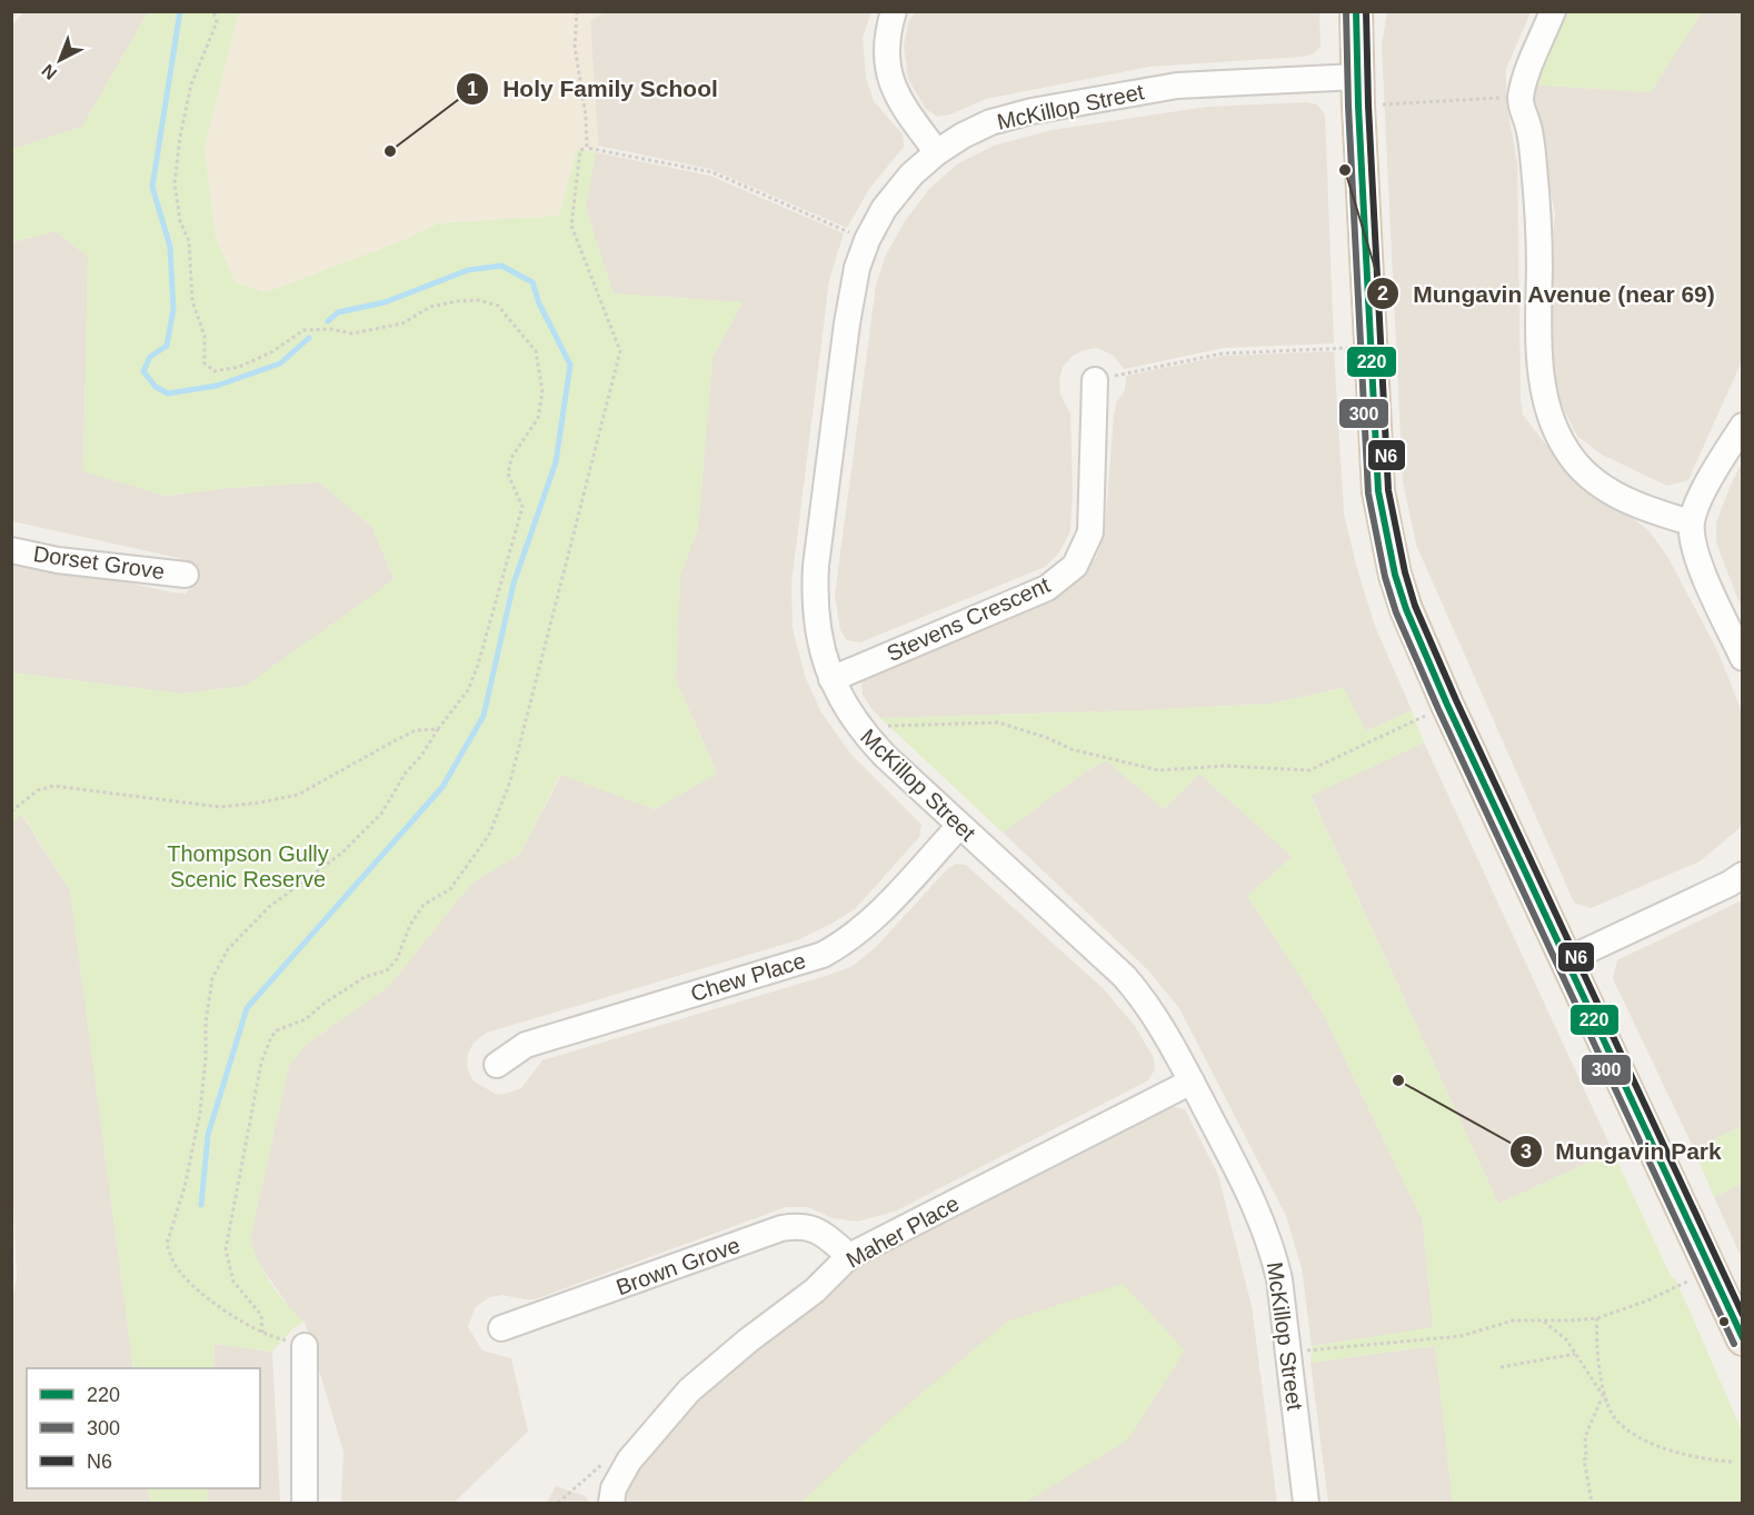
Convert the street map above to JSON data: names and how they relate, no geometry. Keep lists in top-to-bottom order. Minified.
{"streets":{"street":["McKillop Street","Dorset Grove","Stevens Crescent","Chew Place","Maher Place","Brown Grove"]},"crossings":[["McKillop Street","Stevens Crescent"],["McKillop Street","Chew Place"],["McKillop Street","Maher Place"],["Maher Place","Brown Grove"]],"parks":["Thompson Gully Scenic Reserve"],"places":["Holy Family School","Mungavin Avenue (near 69)","Mungavin Park"],"lines":["transit line 220","transit line 300","transit line N6"],"legend":["220","300","N6"],"north":"bottom left"}
